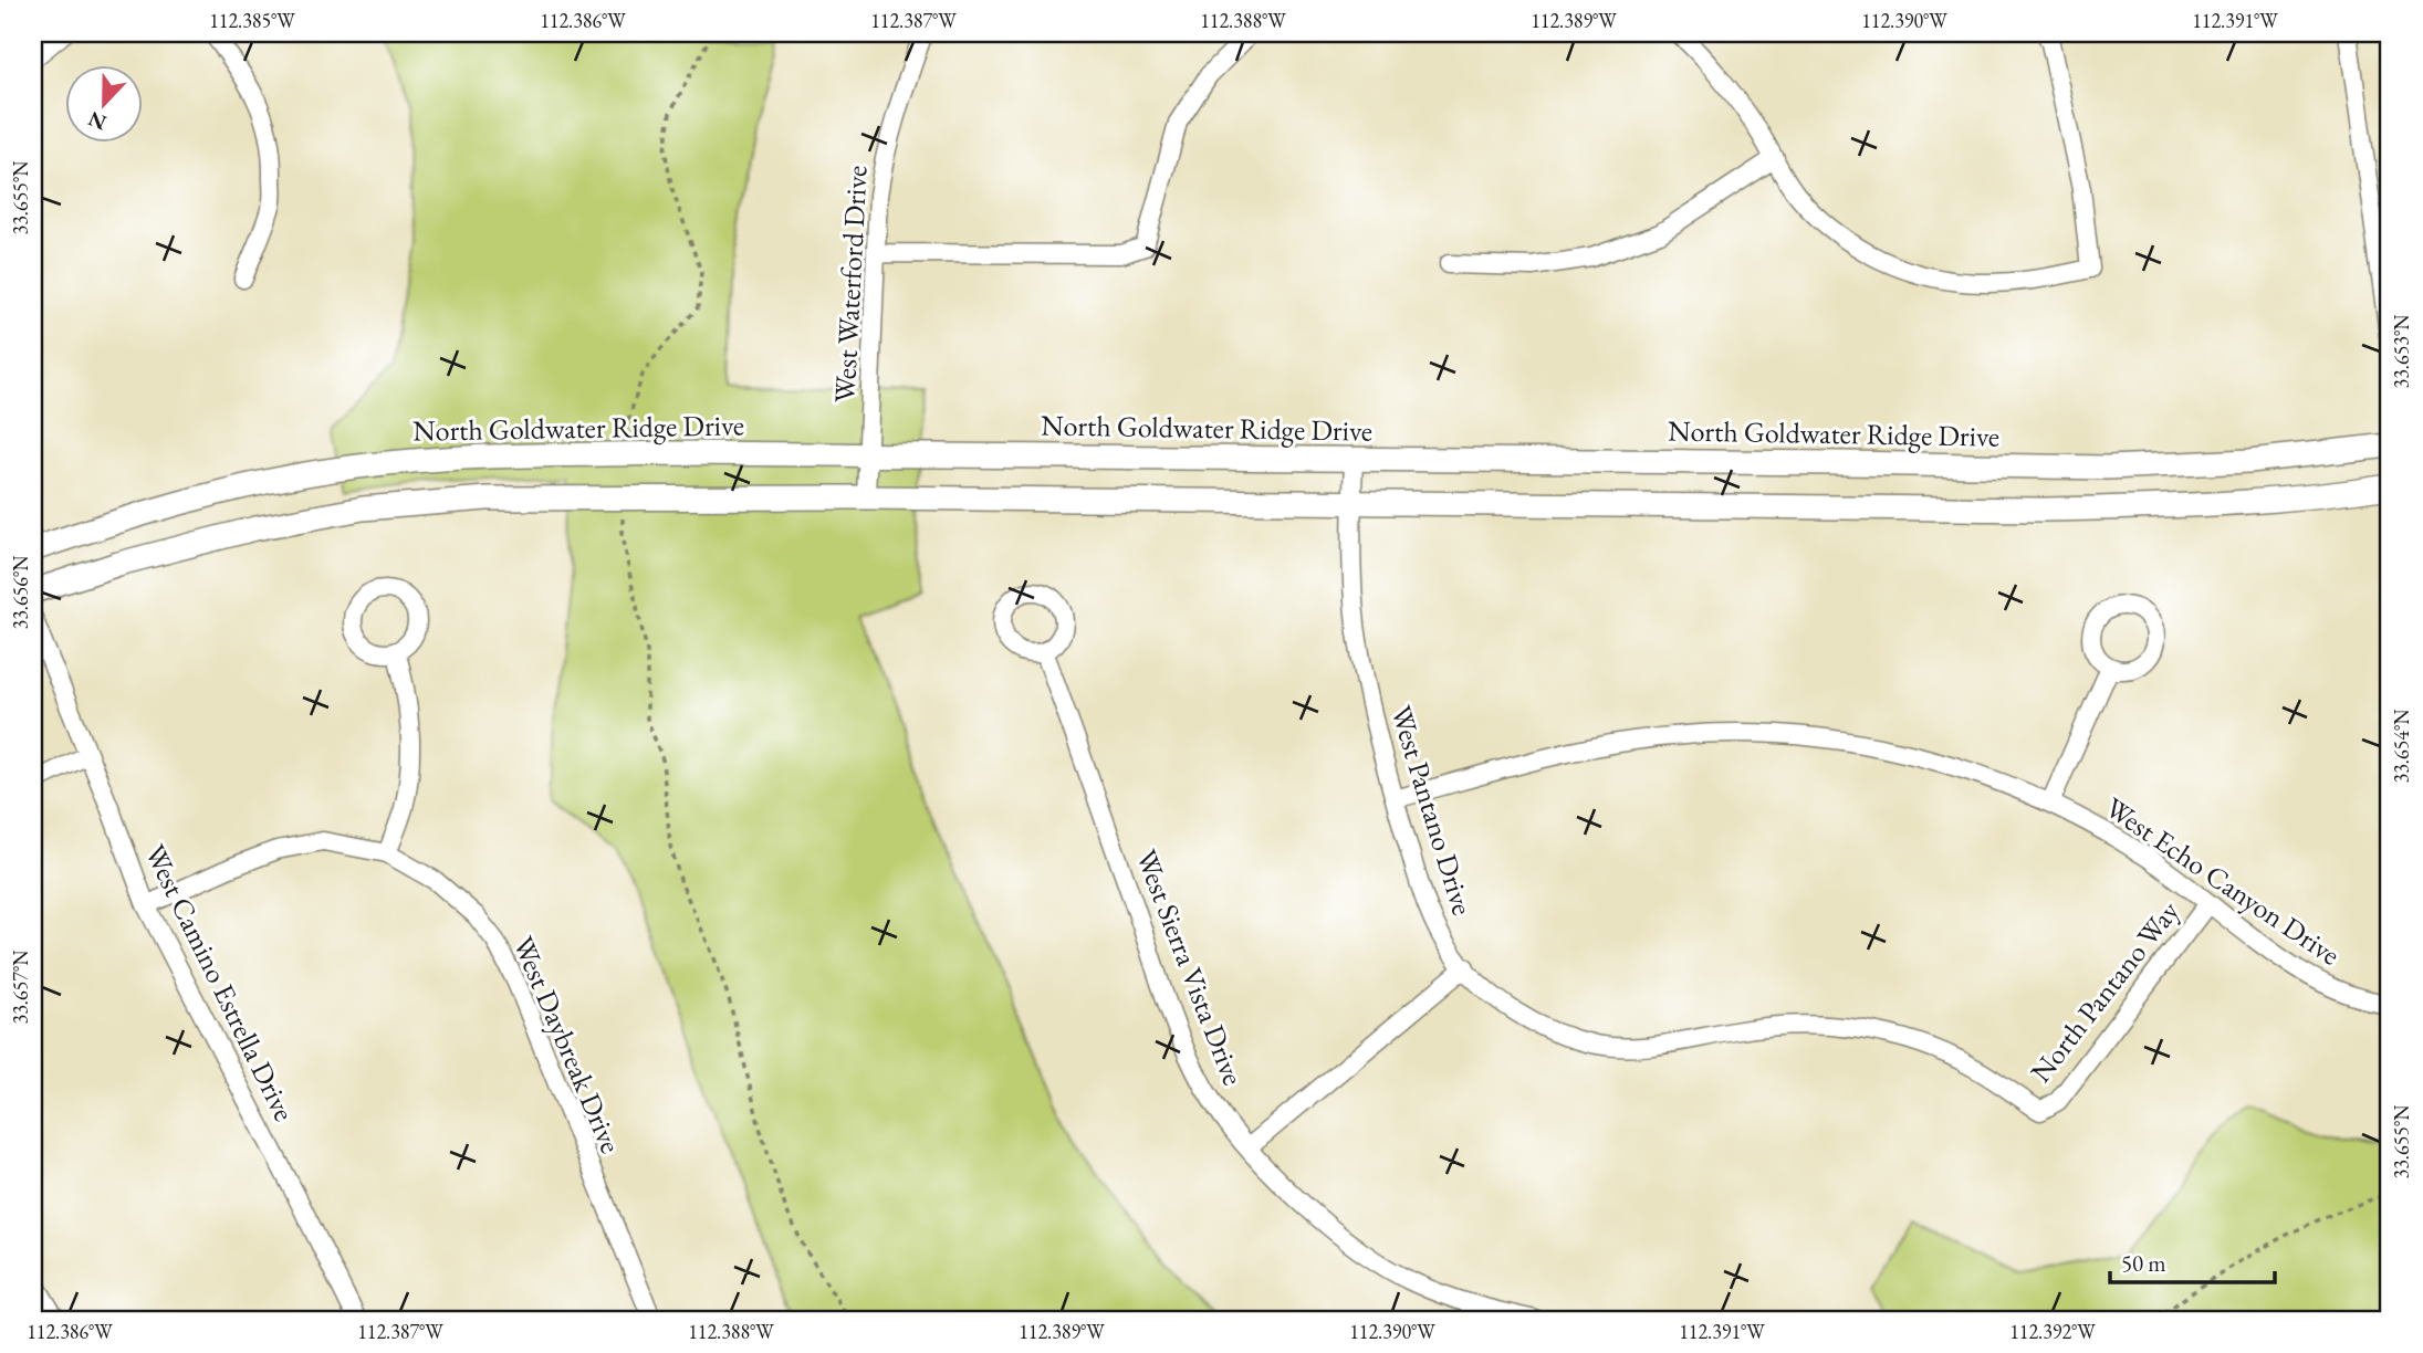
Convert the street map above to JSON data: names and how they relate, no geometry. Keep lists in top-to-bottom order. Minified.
{"streets":{"street":["West Waterford Drive","North Goldwater Ridge Drive","West Pantano Drive","West Echo Canyon Drive","West Sierra Vista Drive","West Camino Estrella Drive","North Pantano Way","West Daybreak Drive"]},"crossings":[["West Waterford Drive","North Goldwater Ridge Drive"],["North Goldwater Ridge Drive","West Pantano Drive"],["West Pantano Drive","West Echo Canyon Drive"],["West Pantano Drive","North Pantano Way"],["West Echo Canyon Drive","North Pantano Way"],["West Camino Estrella Drive","West Daybreak Drive"]],"scale_bar":"50 m","north":"bottom","coordinates":["112.385°W","112.386°W","112.387°W","112.388°W","112.389°W","112.390°W","112.391°W","33.655°N","33.653°N","33.656°N","33.654°N","33.657°N","112.392°W"]}
